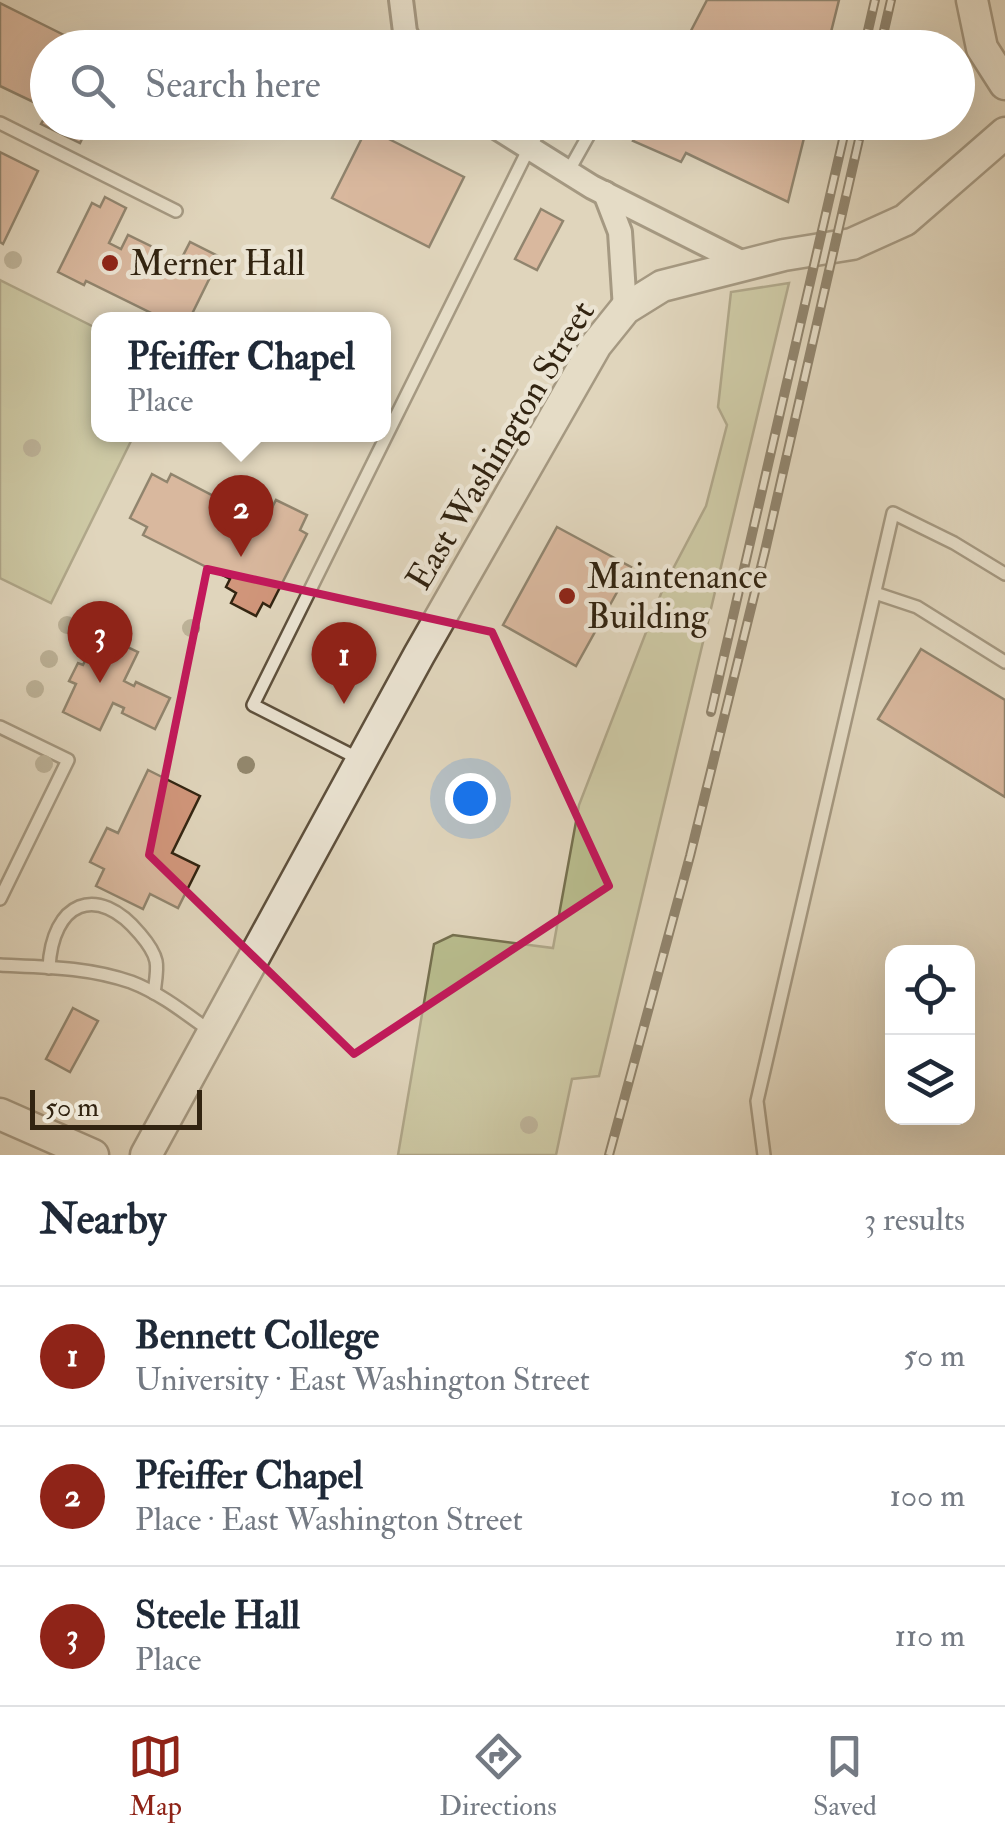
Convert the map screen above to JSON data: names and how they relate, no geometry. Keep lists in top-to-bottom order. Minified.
{"streets":{"street":["East Washington Street"]},"places":["Merner Hall","Maintenance Building"],"scale_bar":"50 m","page":{"search":"Search here","popup":["Pfeiffer Chapel","Place"],"pins":["2","3","1"],"scale":"50 m","heading":["Nearby","3 results"],"list":[{"mark":"1","name":"Bennett College","note":"University · East Washington Street","value":"50 m"},{"mark":"2","name":"Pfeiffer Chapel","note":"Place · East Washington Street","value":"100 m"},{"mark":"3","name":"Steele Hall","note":"Place","value":"110 m"}],"nav":["Map","Directions","Saved"]}}
